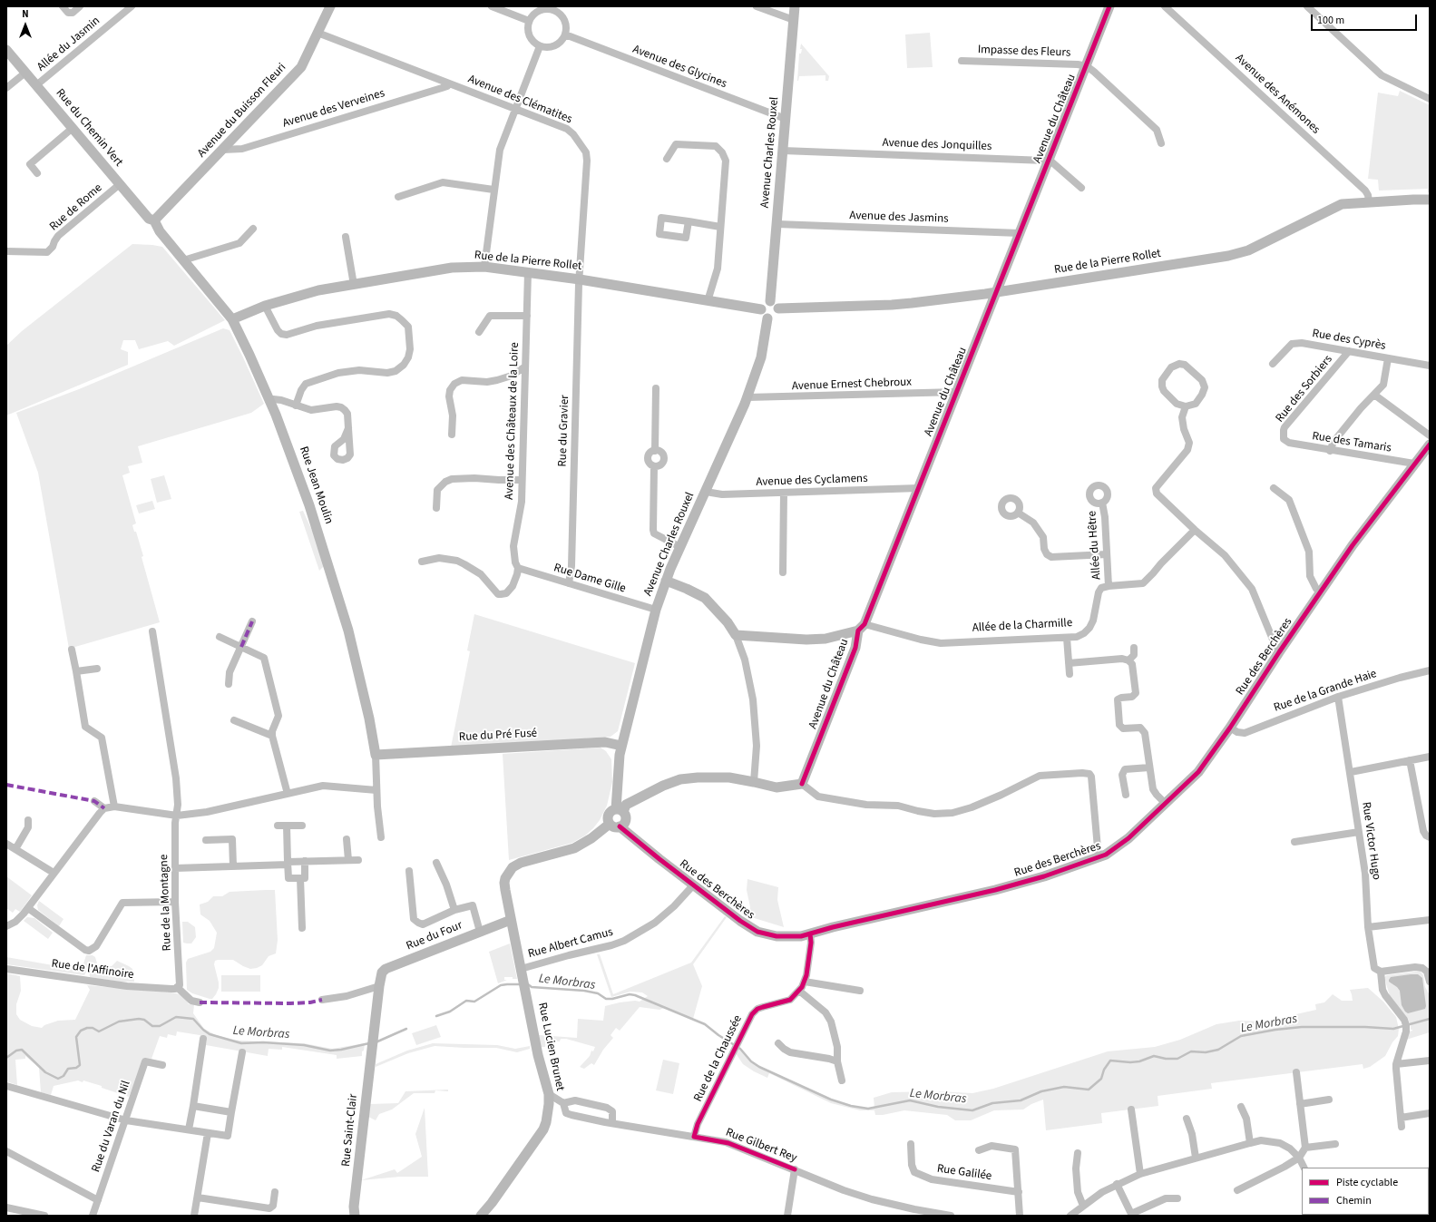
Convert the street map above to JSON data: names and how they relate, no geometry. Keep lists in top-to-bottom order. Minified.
{"streets":{"street":["Allée du Jasmin","Impasse des Fleurs","Avenue des Glycines","Avenue des Anémones","Avenue des Clématites","Avenue des Verveines","Avenue du Buisson Fleuri","Avenue du Château","Rue du Chemin Vert","Avenue des Jonquilles","Avenue Charles Rouxel","Rue de Rome","Avenue des Jasmins","Rue de la Pierre Rollet","Rue des Cyprès","Avenue Ernest Chebroux","Rue des Sorbiers","Avenue des Châteaux de la Loire","Rue du Gravier","Rue des Tamaris","Avenue des Cyclamens","Rue Jean Moulin","Allée du Hêtre","Rue Dame Gille","Allée de la Charmille","Rue des Berchères","Rue de la Grande Haie","Rue du Pré Fusé","Rue Victor Hugo","Rue de la Montagne","Rue du Four","Rue Albert Camus","Rue de l'Affinoire","Rue Lucien Brunet","Rue de la Chaussée","Rue du Varan du Nil","Rue Saint-Clair","Rue Gilbert Rey","Rue Galilée"]},"crossings":[["Allée du Jasmin","Rue du Chemin Vert"],["Impasse des Fleurs","Avenue du Château"],["Avenue des Glycines","Avenue Charles Rouxel"],["Avenue des Anémones","Rue de la Pierre Rollet"],["Avenue des Clématites","Avenue des Verveines"],["Avenue des Clématites","Avenue du Buisson Fleuri"],["Avenue des Clématites","Rue de la Pierre Rollet"],["Avenue des Clématites","Rue du Gravier"],["Avenue des Verveines","Avenue du Buisson Fleuri"],["Avenue du Buisson Fleuri","Rue du Chemin Vert"],["Avenue du Buisson Fleuri","Rue Jean Moulin"],["Avenue du Château","Avenue des Jonquilles"],["Avenue du Château","Avenue des Jasmins"],["Avenue du Château","Rue de la Pierre Rollet"],["Avenue du Château","Avenue Ernest Chebroux"],["Avenue du Château","Avenue des Cyclamens"],["Avenue du Château","Allée de la Charmille"],["Rue du Chemin Vert","Rue de Rome"],["Rue du Chemin Vert","Rue Jean Moulin"],["Avenue des Jonquilles","Avenue Charles Rouxel"],["Avenue Charles Rouxel","Avenue des Jasmins"],["Avenue Charles Rouxel","Rue de la Pierre Rollet"],["Avenue Charles Rouxel","Avenue Ernest Chebroux"],["Avenue Charles Rouxel","Avenue des Cyclamens"],["Avenue Charles Rouxel","Rue Dame Gille"],["Avenue Charles Rouxel","Rue des Berchères"],["Avenue Charles Rouxel","Rue du Pré Fusé"],["Avenue Charles Rouxel","Rue Lucien Brunet"],["Rue de la Pierre Rollet","Avenue des Châteaux de la Loire"],["Rue de la Pierre Rollet","Rue du Gravier"],["Rue de la Pierre Rollet","Rue Jean Moulin"],["Rue des Cyprès","Rue des Sorbiers"],["Rue des Sorbiers","Rue des Tamaris"],["Avenue des Châteaux de la Loire","Rue Dame Gille"],["Rue du Gravier","Rue Dame Gille"],["Rue des Tamaris","Rue des Berchères"],["Rue Jean Moulin","Rue du Pré Fusé"],["Allée du Hêtre","Allée de la Charmille"],["Rue des Berchères","Rue de la Grande Haie"],["Rue des Berchères","Rue Albert Camus"],["Rue des Berchères","Rue Lucien Brunet"],["Rue des Berchères","Rue de la Chaussée"],["Rue de la Grande Haie","Rue Victor Hugo"],["Rue de la Montagne","Rue de l'Affinoire"],["Rue du Four","Rue Lucien Brunet"],["Rue du Four","Rue Saint-Clair"],["Rue Albert Camus","Rue Lucien Brunet"],["Rue Lucien Brunet","Rue Gilbert Rey"],["Rue de la Chaussée","Rue Gilbert Rey"]],"water":["Le Morbras"],"legend":["Piste cyclable","Chemin"],"scale_bar":"100 m","north":"top"}
